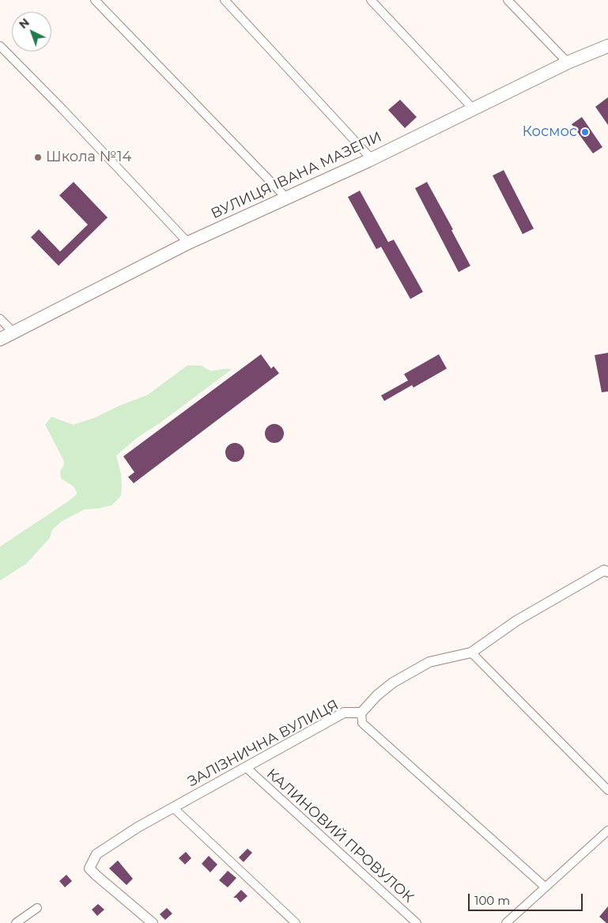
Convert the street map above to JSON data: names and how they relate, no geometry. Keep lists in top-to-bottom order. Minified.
{"streets":{"main road":["ВУЛИЦЯ ІВАНА МАЗЕПИ"],"street":["ЗАЛІЗНИЧНА ВУЛИЦЯ","КАЛИНОВИЙ ПРОВУЛОК"]},"crossings":[["ЗАЛІЗНИЧНА ВУЛИЦЯ","КАЛИНОВИЙ ПРОВУЛОК"]],"places":["Космос","Школа №14"],"scale_bar":"100 m","north":"top left"}
